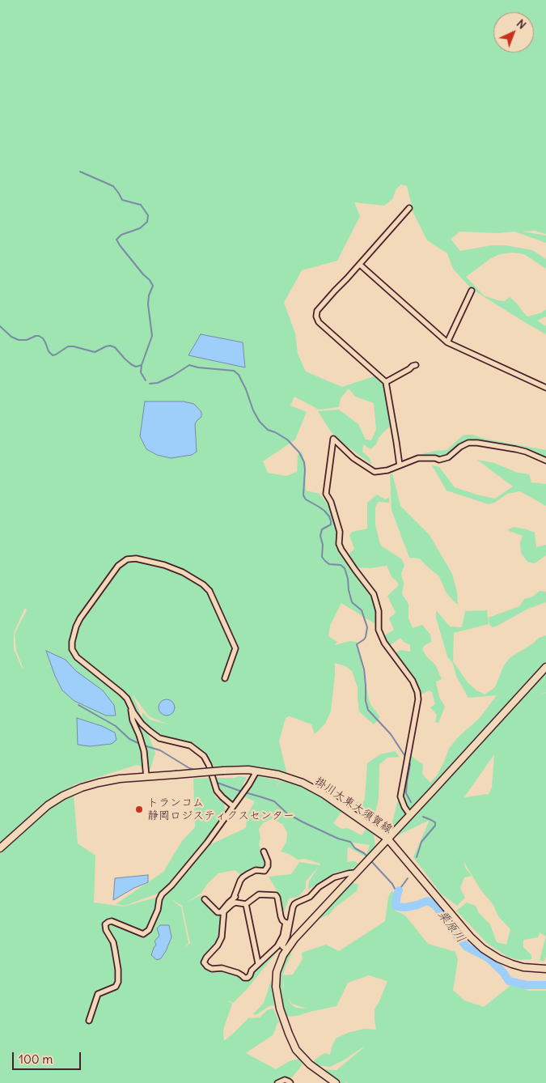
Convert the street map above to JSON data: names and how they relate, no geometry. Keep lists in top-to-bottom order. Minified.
{"streets":{"main road":["掛川大東大須賀線"]},"water":["栗原川"],"places":["トランコム 静岡ロジスティクスセンター"],"scale_bar":"100 m","north":"top right"}
